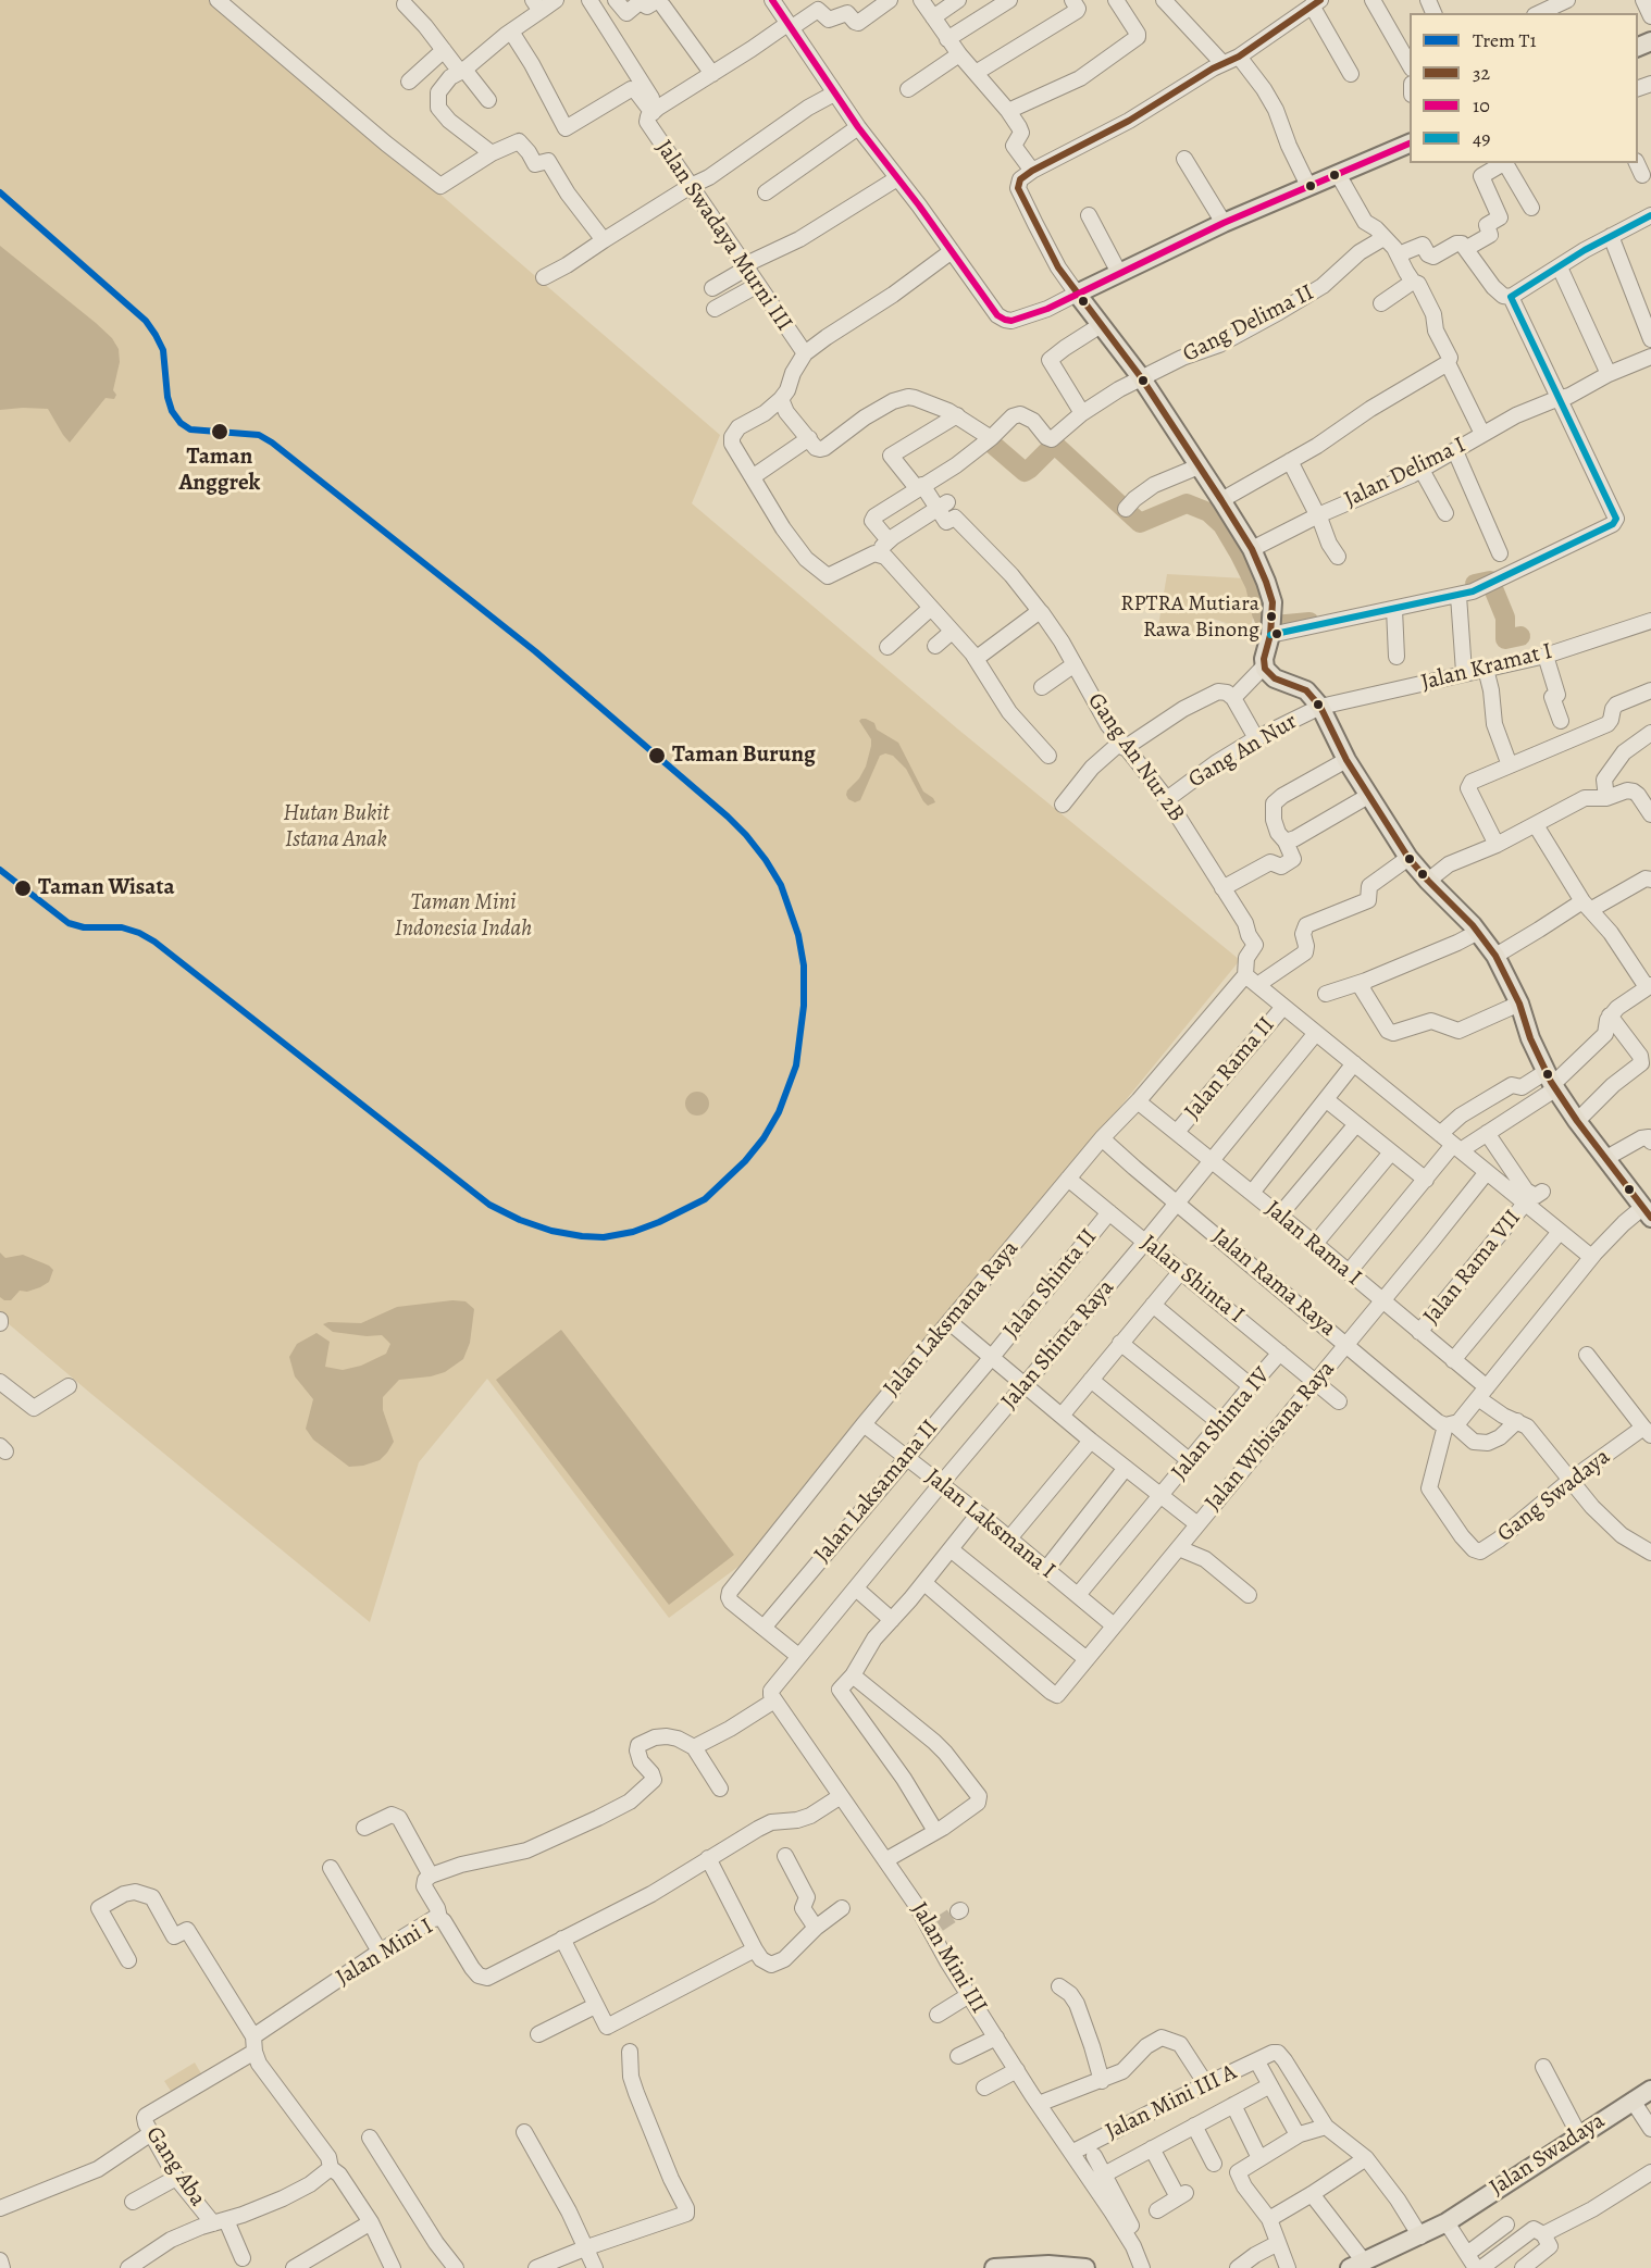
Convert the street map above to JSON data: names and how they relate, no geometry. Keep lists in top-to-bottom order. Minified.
{"streets":{"main road":["Jalan Swadaya"],"street":["Jalan Swadaya Murni III","Gang Delima II","Jalan Delima I","Jalan Kramat I","Gang An Nur","Gang An Nur 2B","Jalan Rama II","Jalan Rama I","Jalan Rama VII","Jalan Shinta I","Jalan Rama Raya","Jalan Shinta II","Jalan Laksmana Raya","Jalan Shinta Raya","Jalan Shinta IV","Jalan Wibisana Raya","Jalan Laksamana II","Gang Swadaya","Jalan Laksmana I","Jalan Mini I","Jalan Mini III","Jalan Mini III A","Gang Aba"]},"crossings":[["Jalan Kramat I","Gang An Nur"],["Gang An Nur","Gang An Nur 2B"],["Gang An Nur 2B","Jalan Laksmana Raya"],["Jalan Rama II","Jalan Rama I"],["Jalan Rama I","Jalan Rama VII"],["Jalan Rama I","Jalan Rama Raya"],["Jalan Rama I","Jalan Laksmana Raya"],["Jalan Rama I","Jalan Shinta Raya"],["Jalan Rama I","Jalan Wibisana Raya"],["Jalan Rama I","Gang Swadaya"],["Jalan Shinta I","Jalan Shinta II"],["Jalan Shinta I","Jalan Laksmana Raya"],["Jalan Shinta I","Jalan Shinta Raya"],["Jalan Shinta I","Jalan Shinta IV"],["Jalan Shinta I","Jalan Wibisana Raya"],["Jalan Rama Raya","Jalan Laksmana Raya"],["Jalan Rama Raya","Jalan Shinta Raya"],["Jalan Rama Raya","Jalan Wibisana Raya"],["Jalan Rama Raya","Gang Swadaya"],["Jalan Shinta II","Jalan Laksamana II"],["Jalan Laksmana Raya","Jalan Shinta Raya"],["Jalan Laksmana Raya","Jalan Laksamana II"],["Jalan Laksmana Raya","Jalan Laksmana I"],["Jalan Shinta Raya","Jalan Laksmana I"],["Jalan Shinta IV","Jalan Laksmana I"],["Jalan Wibisana Raya","Jalan Laksmana I"],["Jalan Laksamana II","Jalan Laksmana I"],["Jalan Mini I","Jalan Mini III"],["Jalan Mini III","Jalan Mini III A"]],"parks":["Hutan Bukit Istana Anak","Taman Mini Indonesia Indah"],"places":["Taman Anggrek","RPTRA Mutiara Rawa Binong","Taman Burung","Taman Wisata"],"lines":["transit line 32","transit line 10","tram line T1","transit line 49"],"legend":["Trem T1","32","10","49"]}
